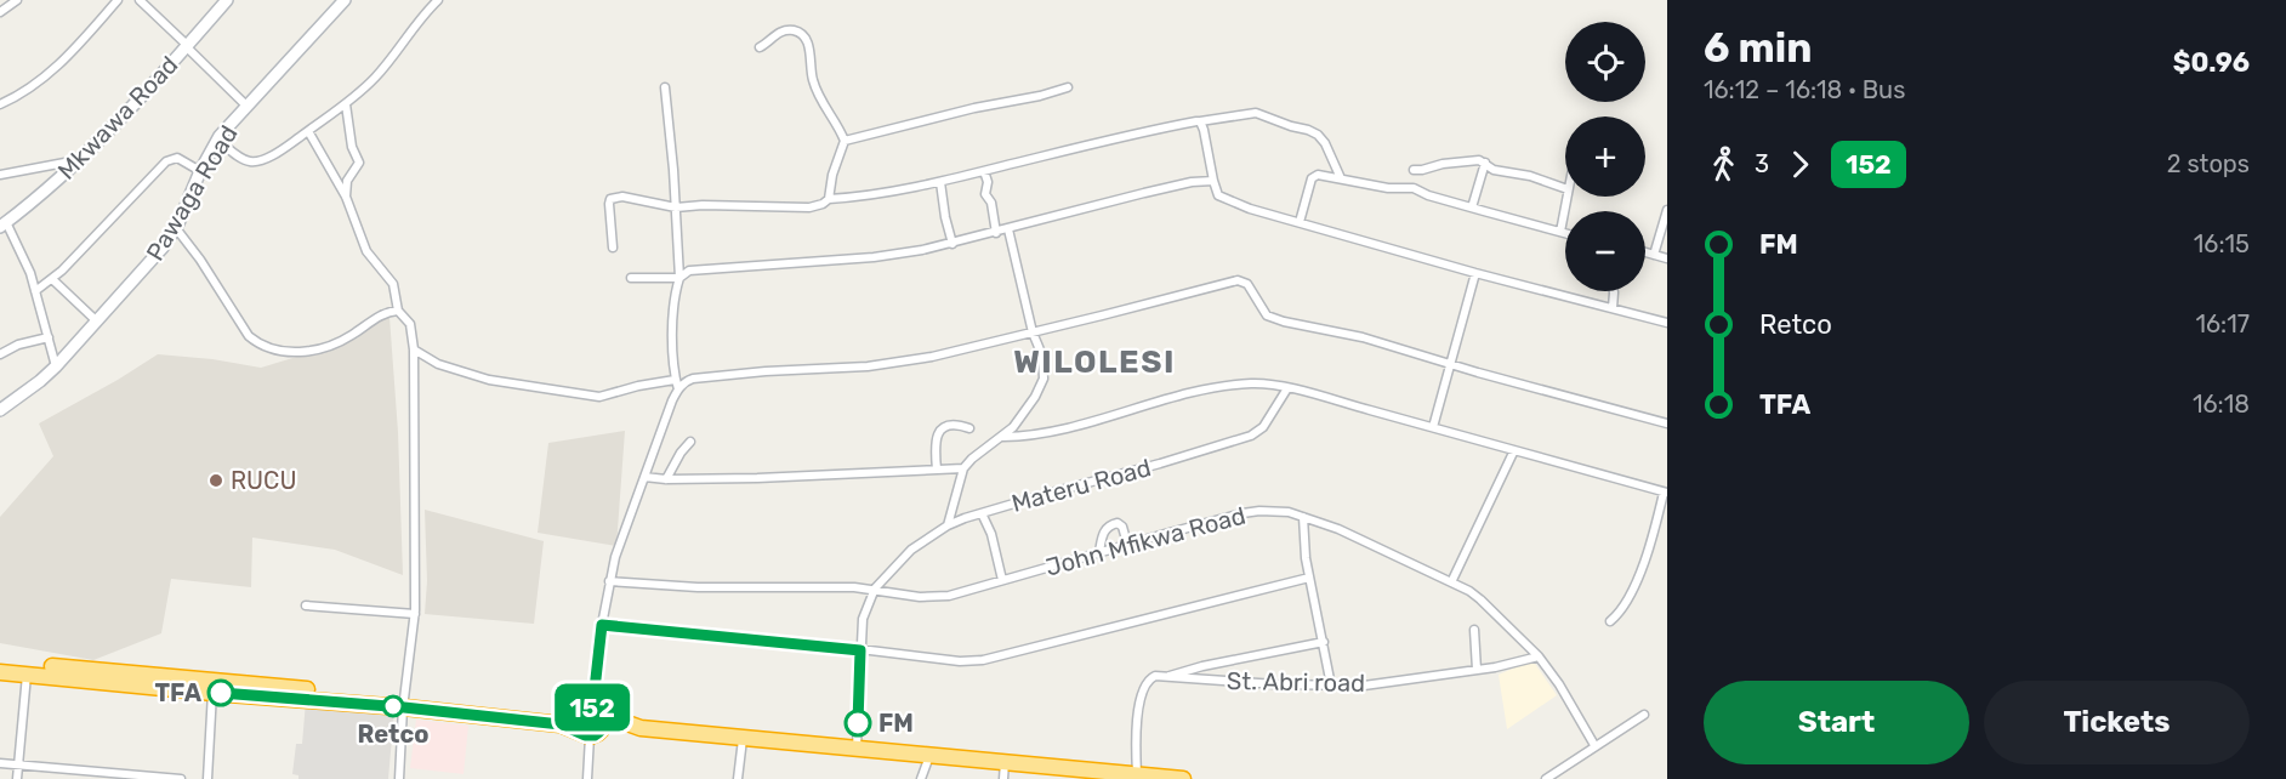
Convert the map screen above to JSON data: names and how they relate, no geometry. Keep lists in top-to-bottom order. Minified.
{"streets":{"main road":["Mkwawa Road","Pawaga Road"],"street":["Materu Road","John Mfikwa Road","St. Abri road"]},"crossings":[["Materu Road","John Mfikwa Road"],["John Mfikwa Road","St. Abri road"]],"districts":["WILOLESI"],"places":["RUCU","TFA","Retco","FM"],"lines":["bus line 152"],"page":{"on_map":"152","heading":["6 min","16:12 – 16:18 · Bus","$0.96"],"map_buttons":["+","−"],"legs":["3","152","2 stops"],"list":[{"name":"FM","value":"16:15"},{"name":"Retco","value":"16:17"},{"name":"TFA","value":"16:18"}],"buttons":["Start","Tickets"]}}
